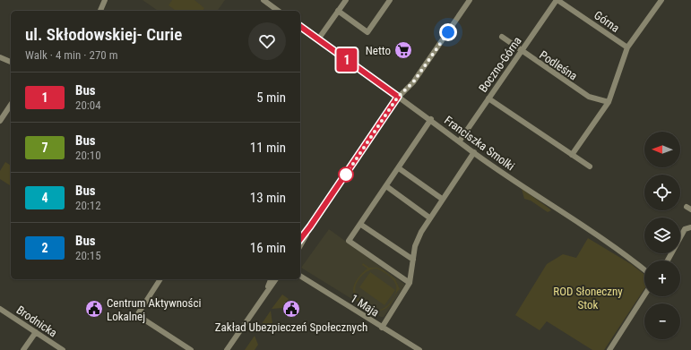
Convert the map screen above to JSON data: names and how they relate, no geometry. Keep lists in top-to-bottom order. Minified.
{"streets":{"street":["Górna","Boczno-Górna","Podleśna","Franciszka Smolki","1 Maja","Brodnicka"]},"crossings":[["Górna","Boczno-Górna"],["Boczno-Górna","Podleśna"],["Boczno-Górna","Franciszka Smolki"]],"parks":["ROD Słoneczny Stok"],"places":{"supermarket":["Netto"],"public building":["Centrum Aktywności Lokalnej","Zakład Ubezpieczeń Społecznych"]},"lines":["bus line 1"],"north":"left","page":{"on_map":"1","heading":["ul. Skłodowskiej- Curie","Walk · 4 min · 270 m"],"list":[{"mark":"1","name":"Bus","note":"20:04","value":"5 min"},{"mark":"7","name":"Bus","note":"20:10","value":"11 min"},{"mark":"4","name":"Bus","note":"20:12","value":"13 min"},{"mark":"2","name":"Bus","note":"20:15","value":"16 min"}],"map_buttons":["+","−"]}}
